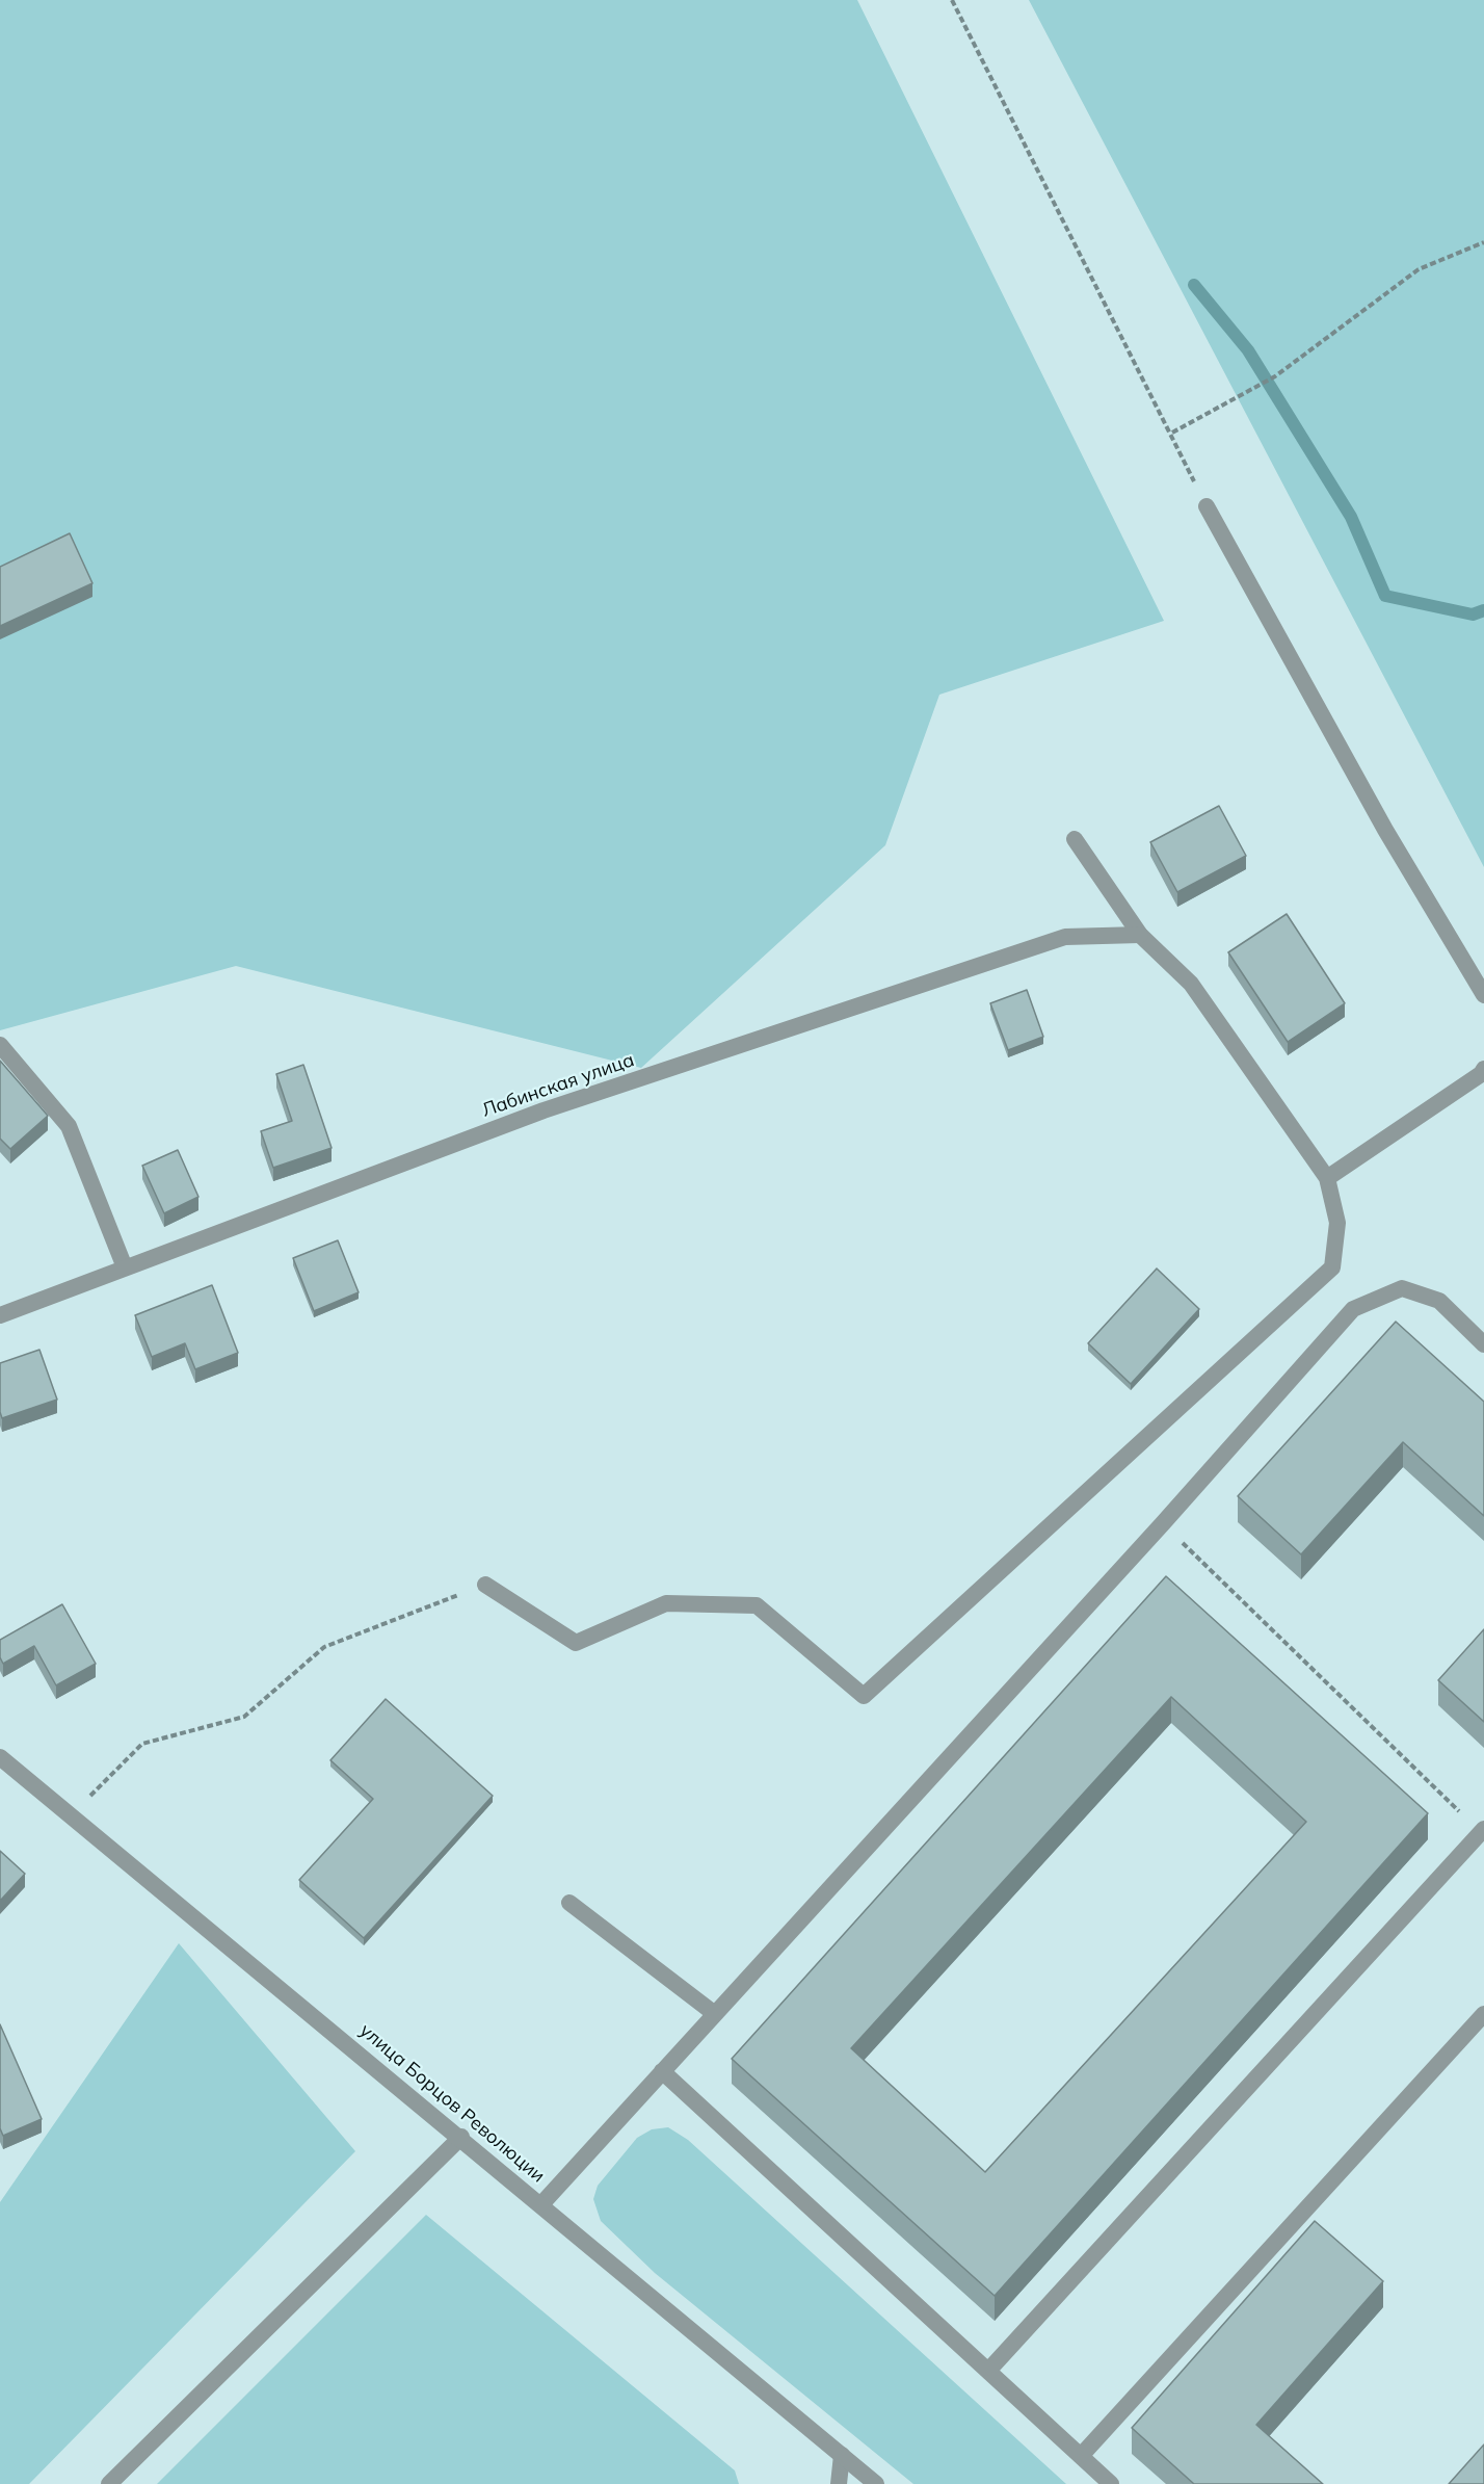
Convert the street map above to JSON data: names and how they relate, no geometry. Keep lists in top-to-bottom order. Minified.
{"streets":{"street":["Лабинская улица","улица Борцов Революции"]}}
